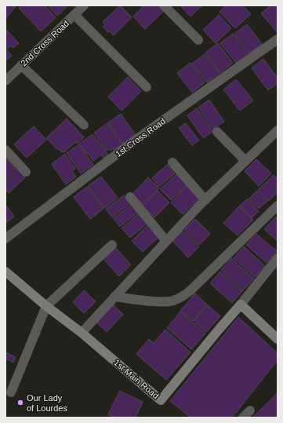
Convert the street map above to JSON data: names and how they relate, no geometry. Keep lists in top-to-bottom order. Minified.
{"streets":{"street":["2nd Cross Road","1st Cross Road","1st Main Road"]},"places":["Our Lady of Lourdes"]}
